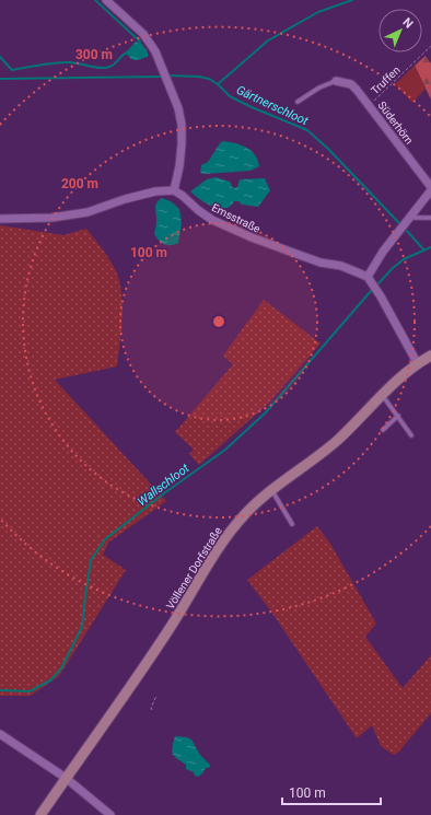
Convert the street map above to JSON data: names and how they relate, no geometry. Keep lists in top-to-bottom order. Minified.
{"streets":{"street":["Süderhörn","Emsstraße","Völlener Dorfstraße"],"path":["Truffen"]},"crossings":[["Truffen","Süderhörn"],["Süderhörn","Emsstraße"]],"water":["Gärtnerschloot","Wallschloot"],"scale_bar":"100 m","north":"top right","rings":["300 m","200 m","100 m"]}
